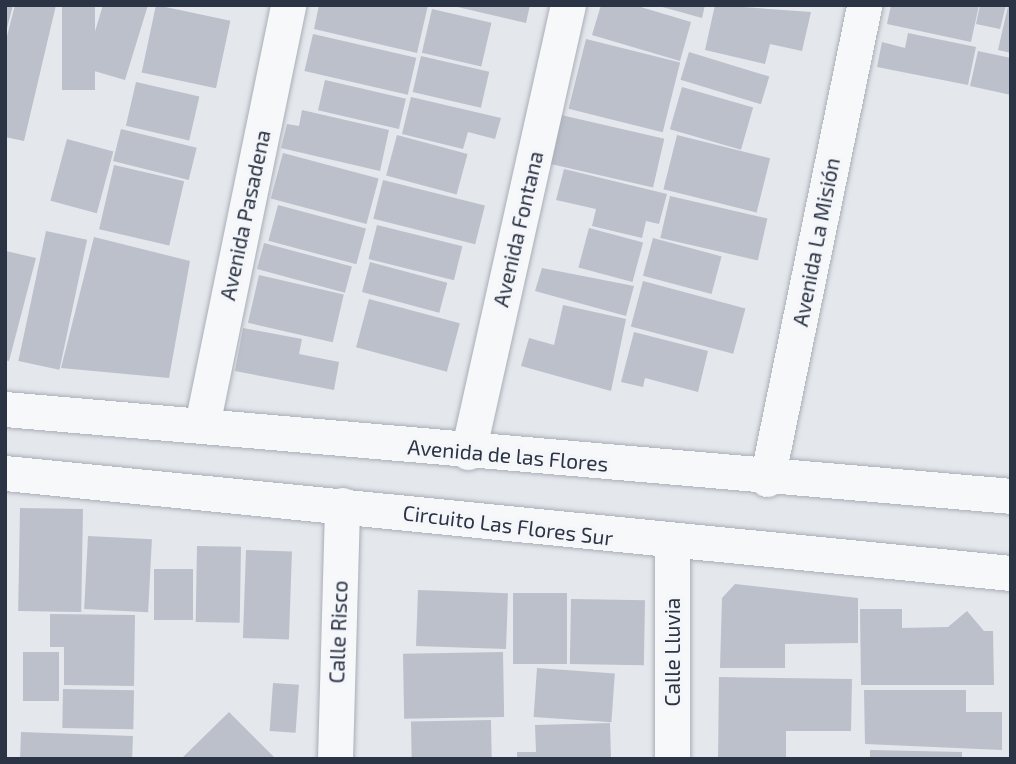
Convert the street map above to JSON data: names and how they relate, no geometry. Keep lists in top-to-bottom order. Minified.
{"streets":{"street":["Avenida Pasadena","Avenida Fontana","Avenida La Misión","Avenida de las Flores","Circuito Las Flores Sur","Calle Risco","Calle Lluvia"]},"crossings":[["Avenida Pasadena","Avenida de las Flores"],["Avenida Fontana","Avenida de las Flores"],["Avenida La Misión","Avenida de las Flores"],["Circuito Las Flores Sur","Calle Risco"],["Circuito Las Flores Sur","Calle Lluvia"]]}
